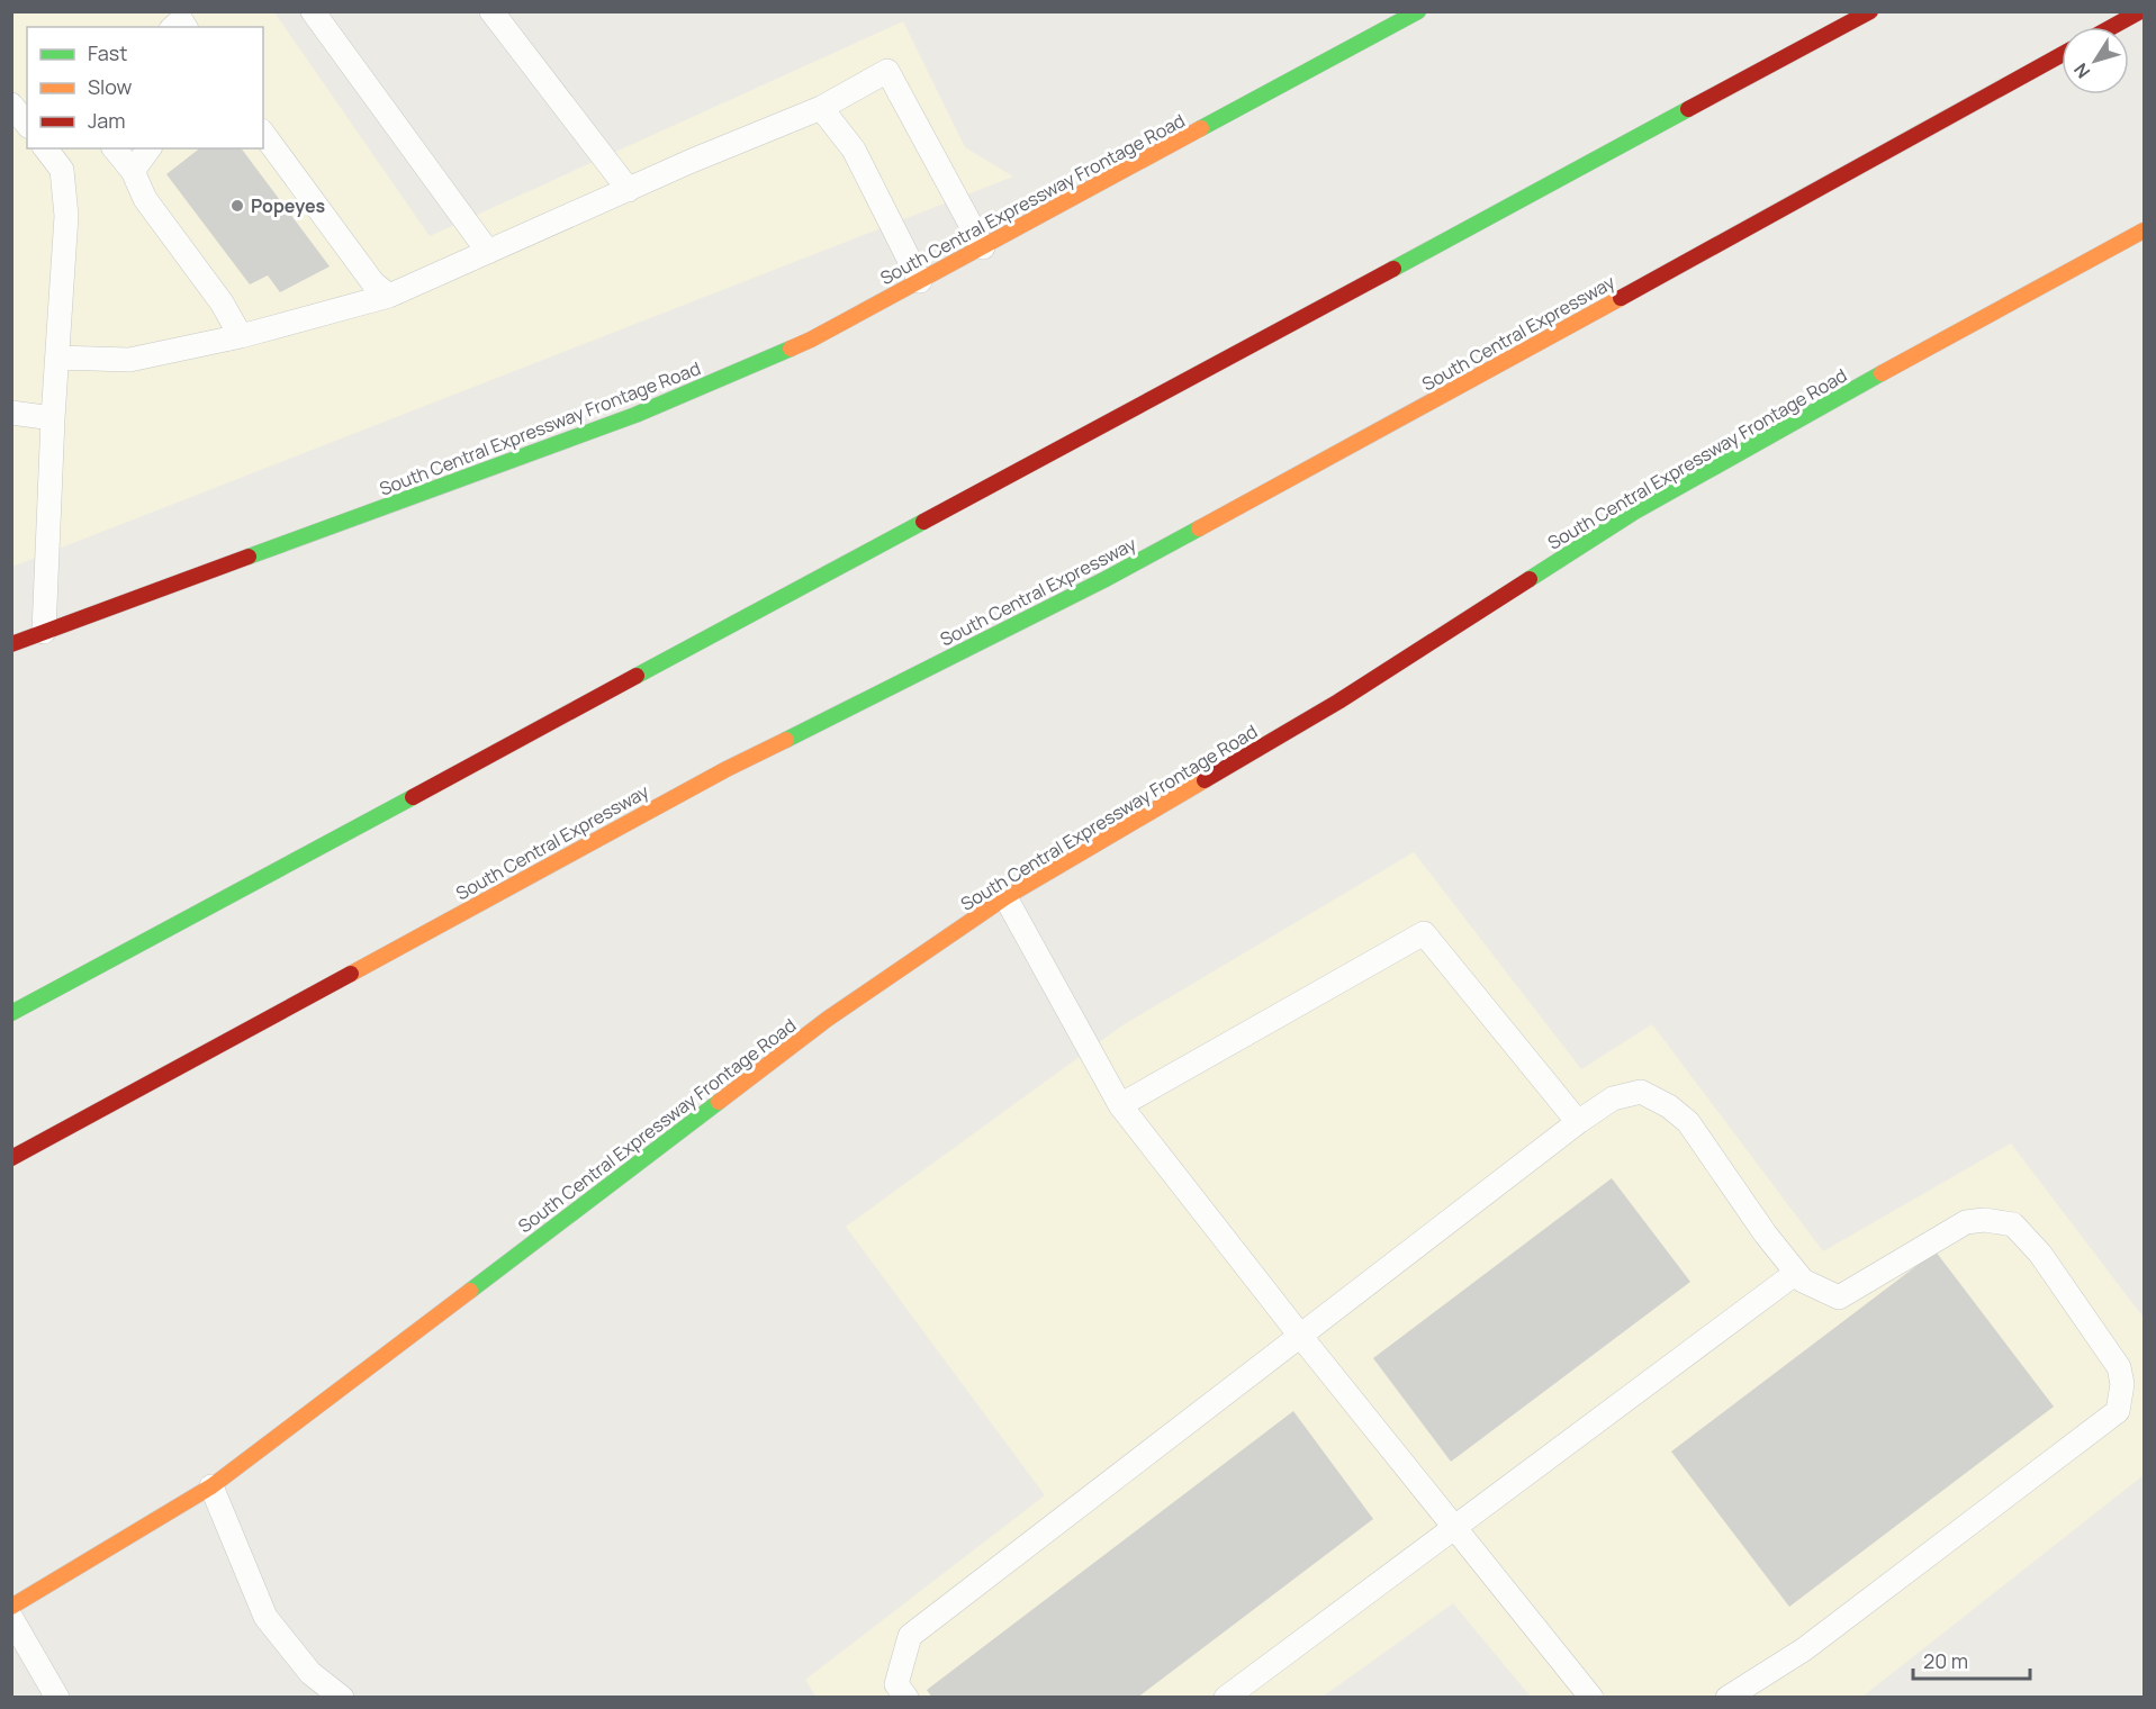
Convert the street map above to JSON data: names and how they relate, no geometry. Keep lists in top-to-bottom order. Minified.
{"streets":{"main road":["South Central Expressway Frontage Road","South Central Expressway"]},"places":["Popeyes"],"legend":["Fast","Slow","Jam"],"scale_bar":"20 m","north":"bottom left"}
